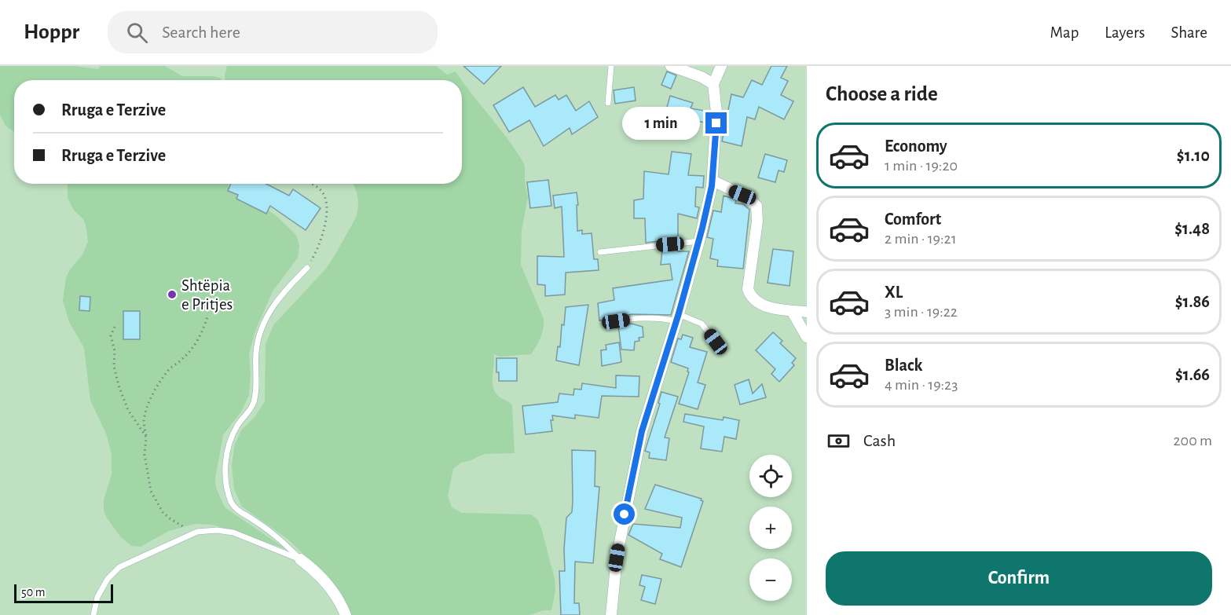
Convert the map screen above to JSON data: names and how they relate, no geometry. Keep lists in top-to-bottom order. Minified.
{"places":["Shtëpia e Pritjes"],"scale_bar":"50 m","page":{"header":"Hoppr","search":"Search here","nav":["Map","Layers","Share"],"heading":"Choose a ride","banner":["Rruga e Terzive","Rruga e Terzive"],"bubble":"1 min","list":[{"name":"Economy","note":"1 min · 19:20","value":"$1.10"},{"name":"Comfort","note":"2 min · 19:21","value":"$1.48"},{"name":"XL","note":"3 min · 19:22","value":"$1.86"},{"name":"Black","note":"4 min · 19:23","value":"$1.66"}],"pay":["Cash","200 m"],"map_buttons":["+","−"],"buttons":"Confirm","scale":"50 m"}}
